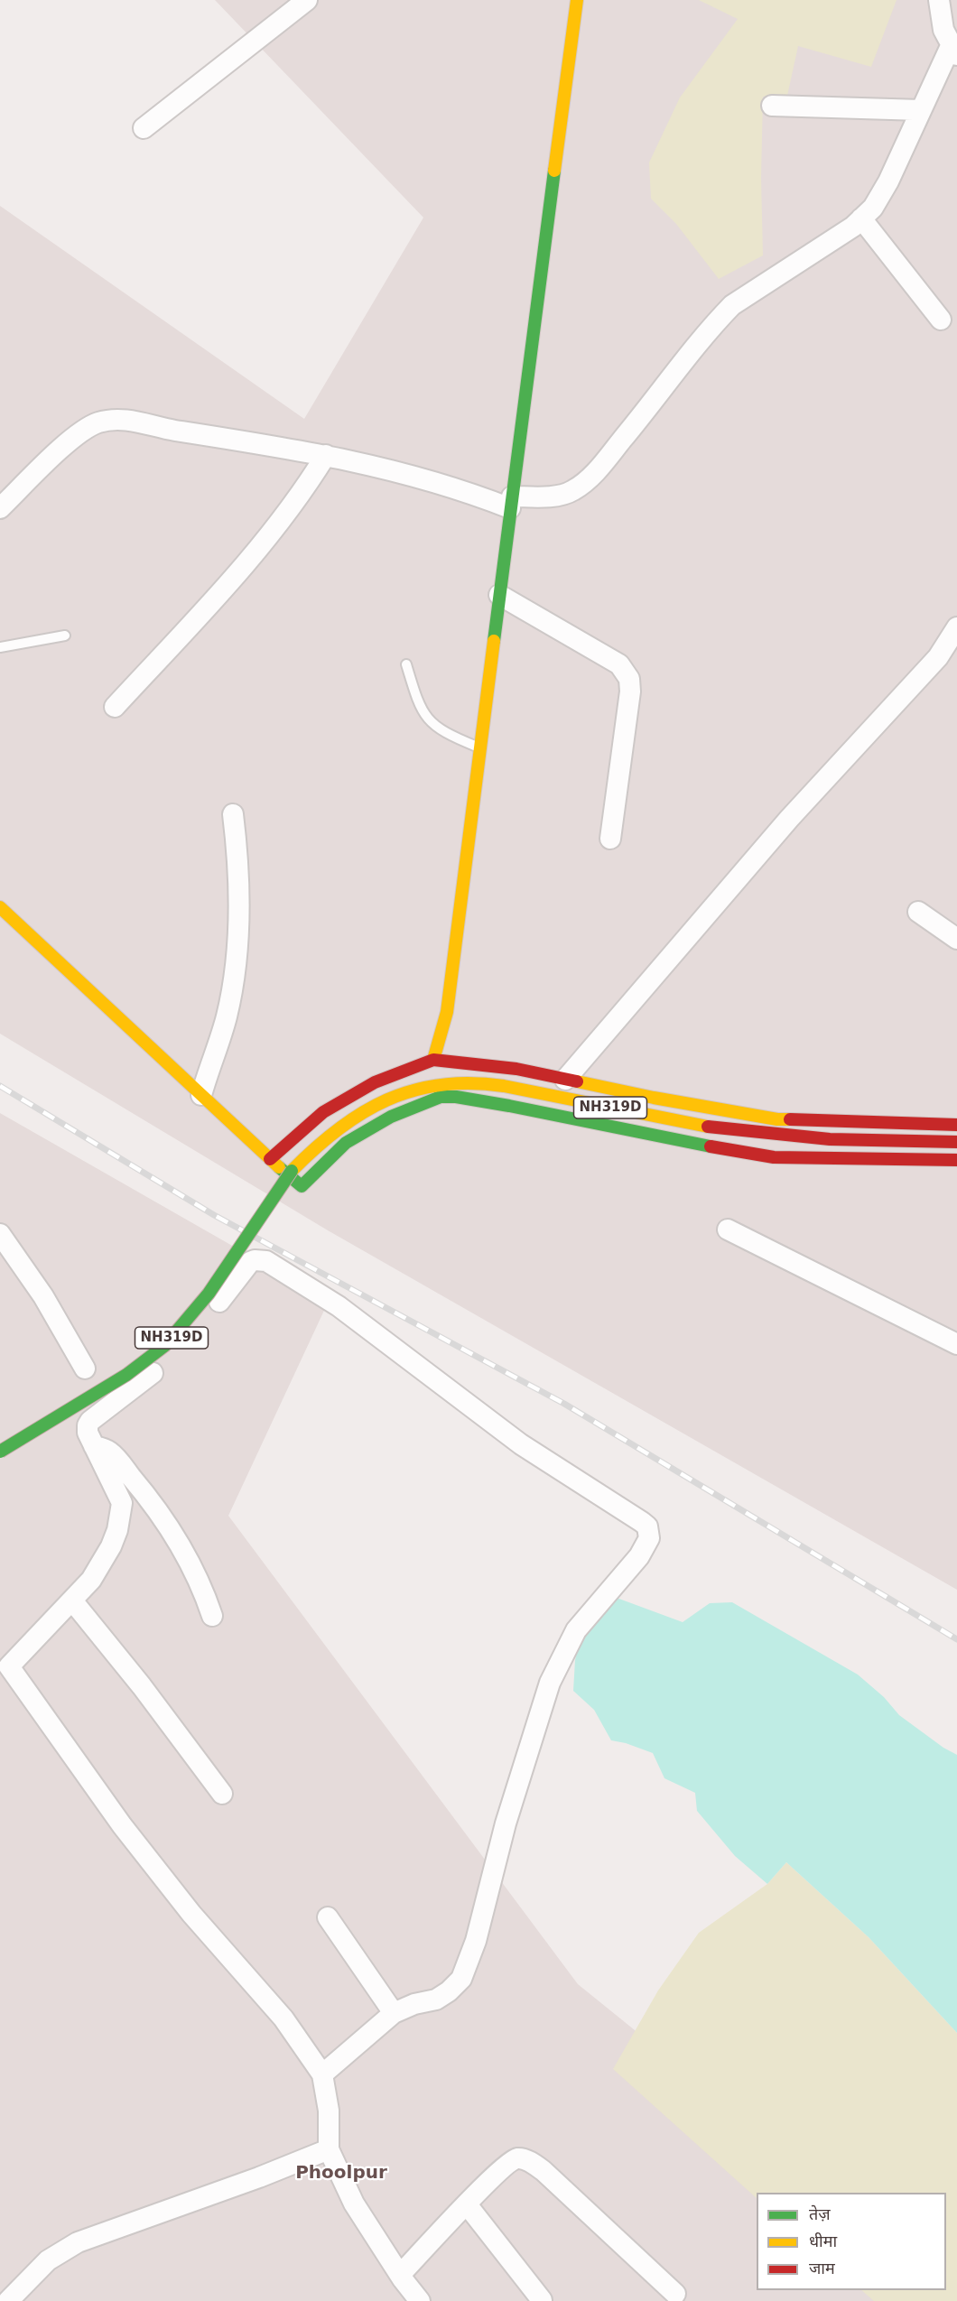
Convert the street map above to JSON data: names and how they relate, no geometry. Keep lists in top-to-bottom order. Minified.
{"streets":{"main road":["NH319D"]},"districts":["Phoolpur"],"legend":["तेज़","धीमा","जाम"]}
